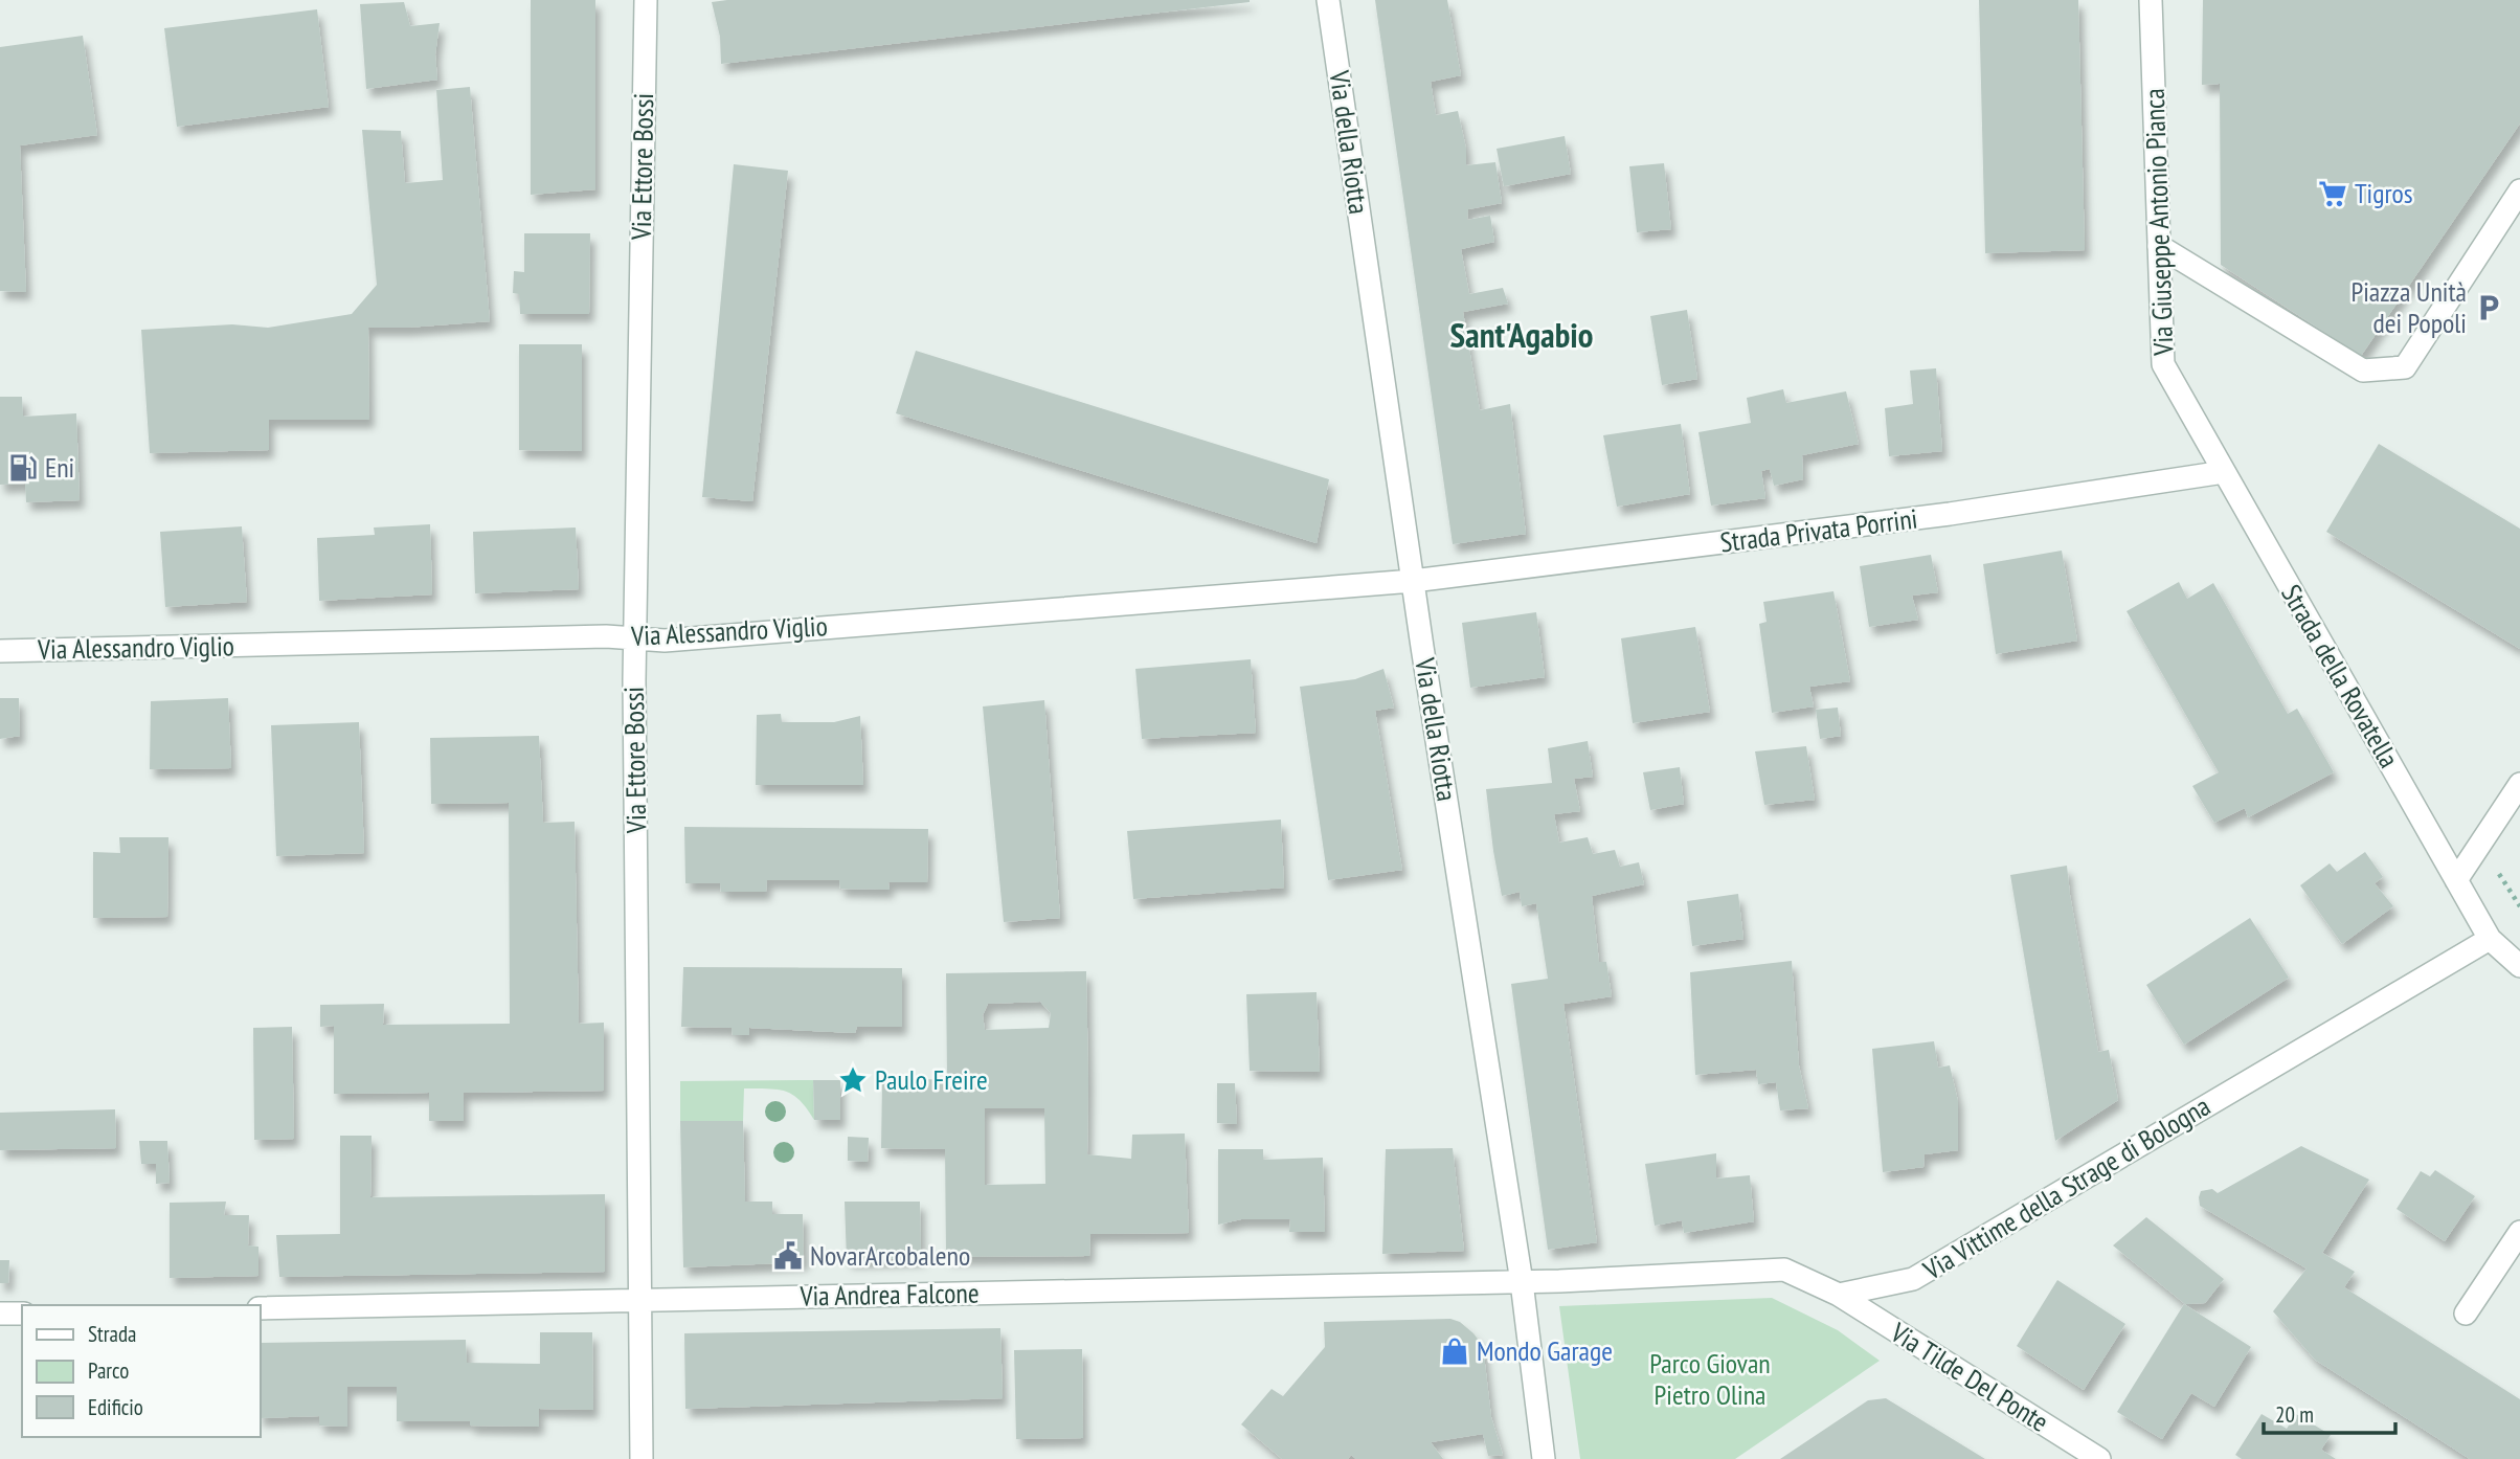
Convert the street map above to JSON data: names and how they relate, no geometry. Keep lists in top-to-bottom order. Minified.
{"streets":{"street":["Via della Riotta","Via Ettore Bossi","Via Giuseppe Antonio Pianca","Strada Privata Porrini","Via Alessandro Viglio","Strada della Rovatella","Via Vittime della Strage di Bologna","Via Andrea Falcone","Via Tilde Del Ponte"]},"crossings":[["Via della Riotta","Strada Privata Porrini"],["Via della Riotta","Via Alessandro Viglio"],["Via della Riotta","Via Andrea Falcone"],["Via Ettore Bossi","Via Alessandro Viglio"],["Via Ettore Bossi","Via Andrea Falcone"],["Via Giuseppe Antonio Pianca","Strada Privata Porrini"],["Via Giuseppe Antonio Pianca","Strada della Rovatella"],["Strada Privata Porrini","Via Alessandro Viglio"],["Strada Privata Porrini","Strada della Rovatella"],["Strada della Rovatella","Via Vittime della Strage di Bologna"],["Via Vittime della Strage di Bologna","Via Tilde Del Ponte"]],"districts":["Sant'Agabio"],"parks":["Parco Giovan Pietro Olina"],"places":{"supermarket":["Tigros"],"parking":["Piazza Unità dei Popoli"],"fuel station":["Eni"],"place":["Paulo Freire"],"public building":["NovarArcobaleno"],"shop":["Mondo Garage"]},"legend":["Strada","Parco","Edificio"],"scale_bar":"20 m"}
